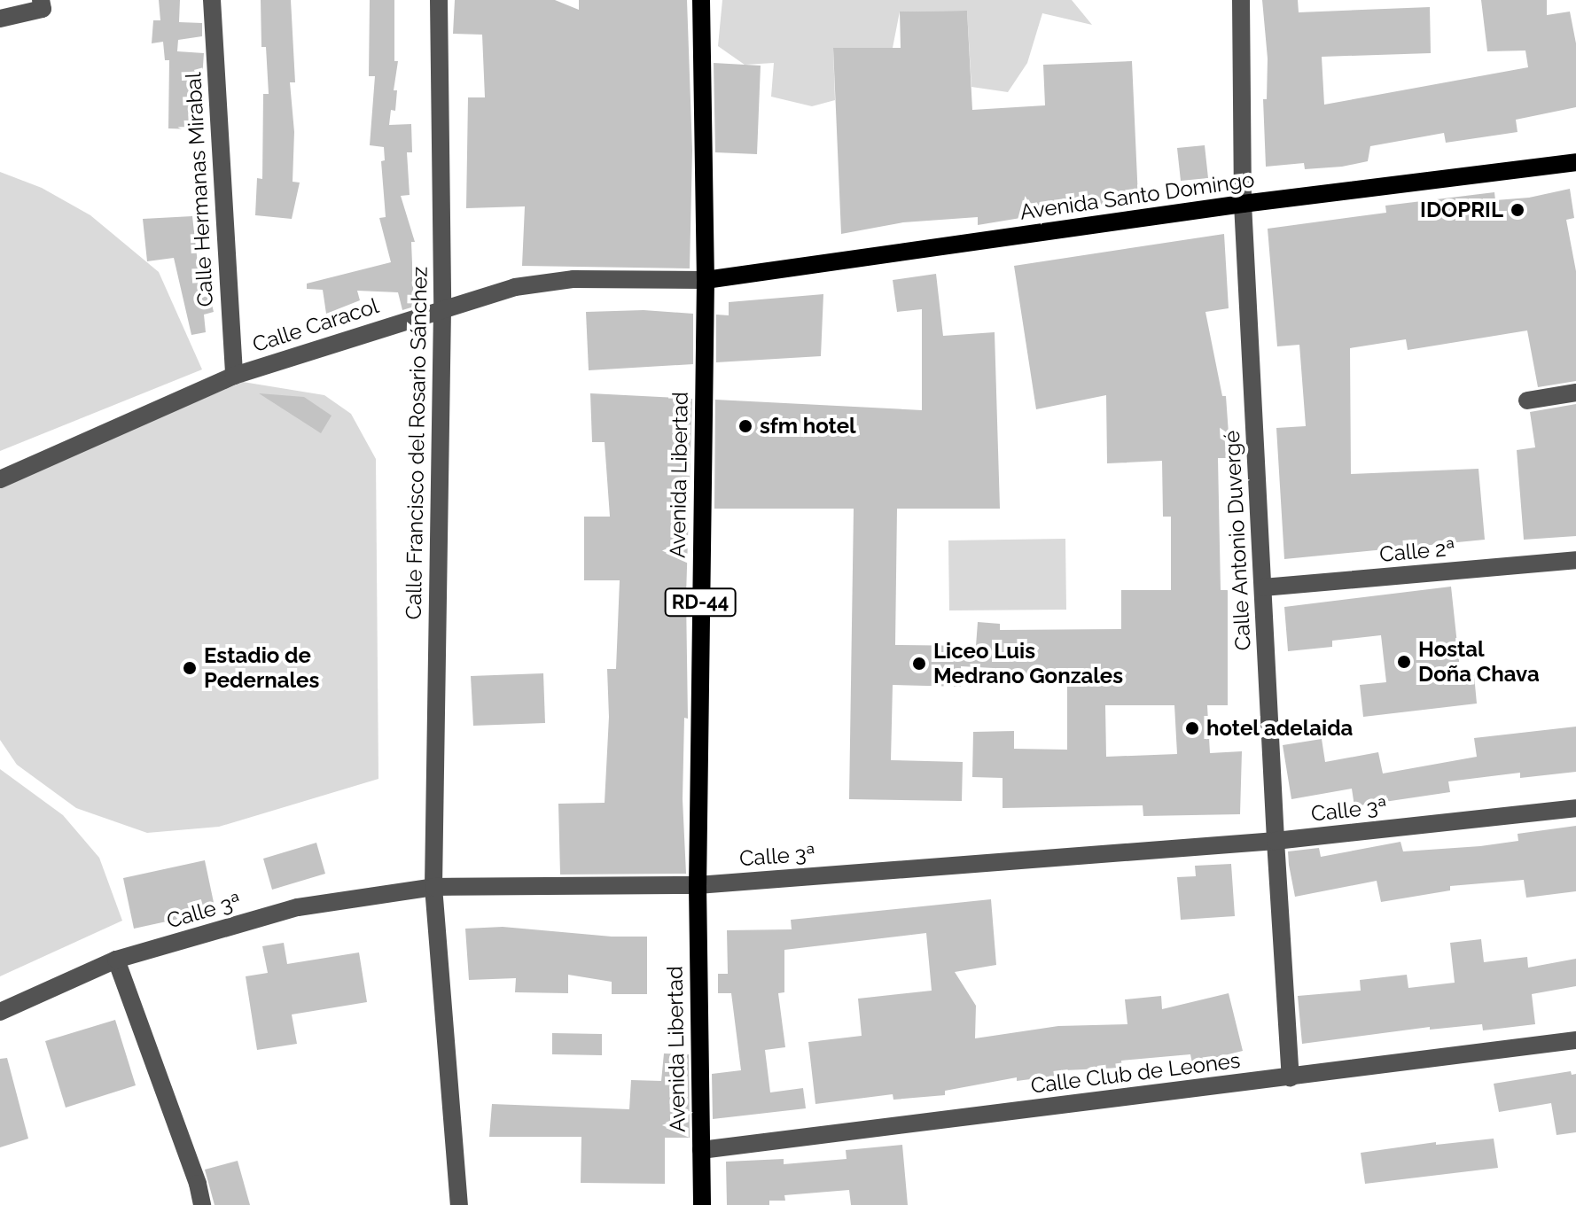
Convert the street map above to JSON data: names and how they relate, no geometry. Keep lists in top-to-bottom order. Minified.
{"streets":{"main road":["Avenida Santo Domingo","Avenida Libertad","RD-44"],"street":["Calle Hermanas Mirabal","Calle Caracol","Calle Francisco del Rosario Sánchez","Calle Antonio Duvergé","Calle 2ª","Calle 3ª","Calle Club de Leones"]},"crossings":[["Calle Hermanas Mirabal","Calle Caracol"],["Avenida Santo Domingo","Calle Caracol"],["Avenida Santo Domingo","Avenida Libertad"],["Avenida Santo Domingo","Calle Antonio Duvergé"],["Calle Caracol","Calle Francisco del Rosario Sánchez"],["Calle Caracol","Avenida Libertad"],["Calle Francisco del Rosario Sánchez","Calle 3ª"],["Avenida Libertad","Calle 3ª"],["Avenida Libertad","Calle Club de Leones"],["Calle Antonio Duvergé","Calle 2ª"],["Calle Antonio Duvergé","Calle 3ª"],["Calle Antonio Duvergé","Calle Club de Leones"]],"places":["IDOPRIL","sfm hotel","Hostal Doña Chava","Liceo Luis Medrano Gonzales","Estadio de Pedernales","hotel adelaida"]}
